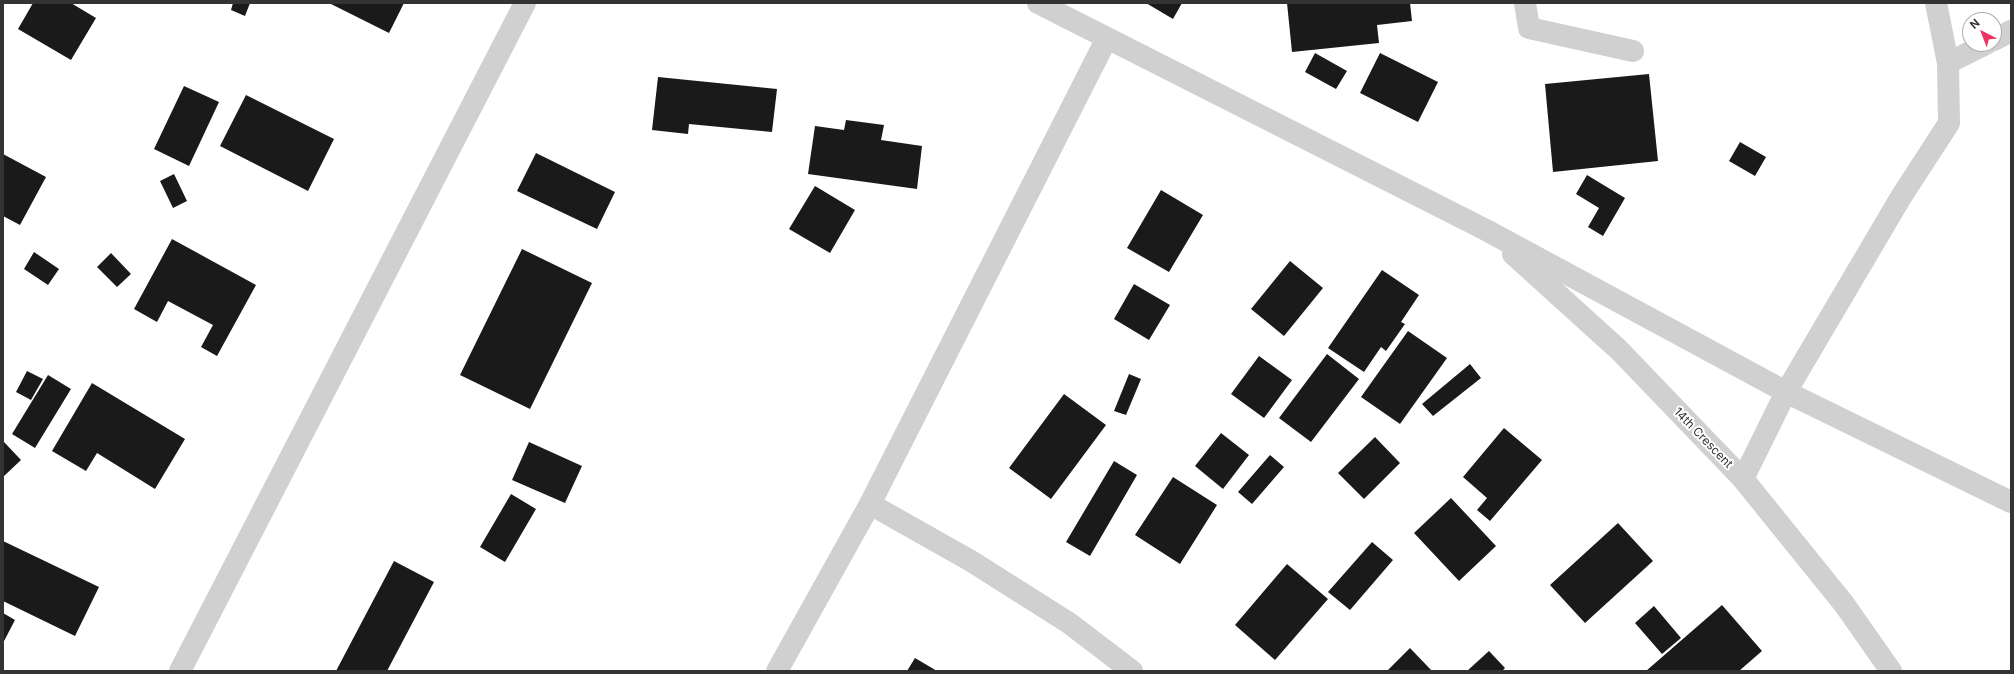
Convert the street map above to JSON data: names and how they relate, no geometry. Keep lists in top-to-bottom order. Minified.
{"streets":{"street":["14th Crescent"]},"north":"top left"}
